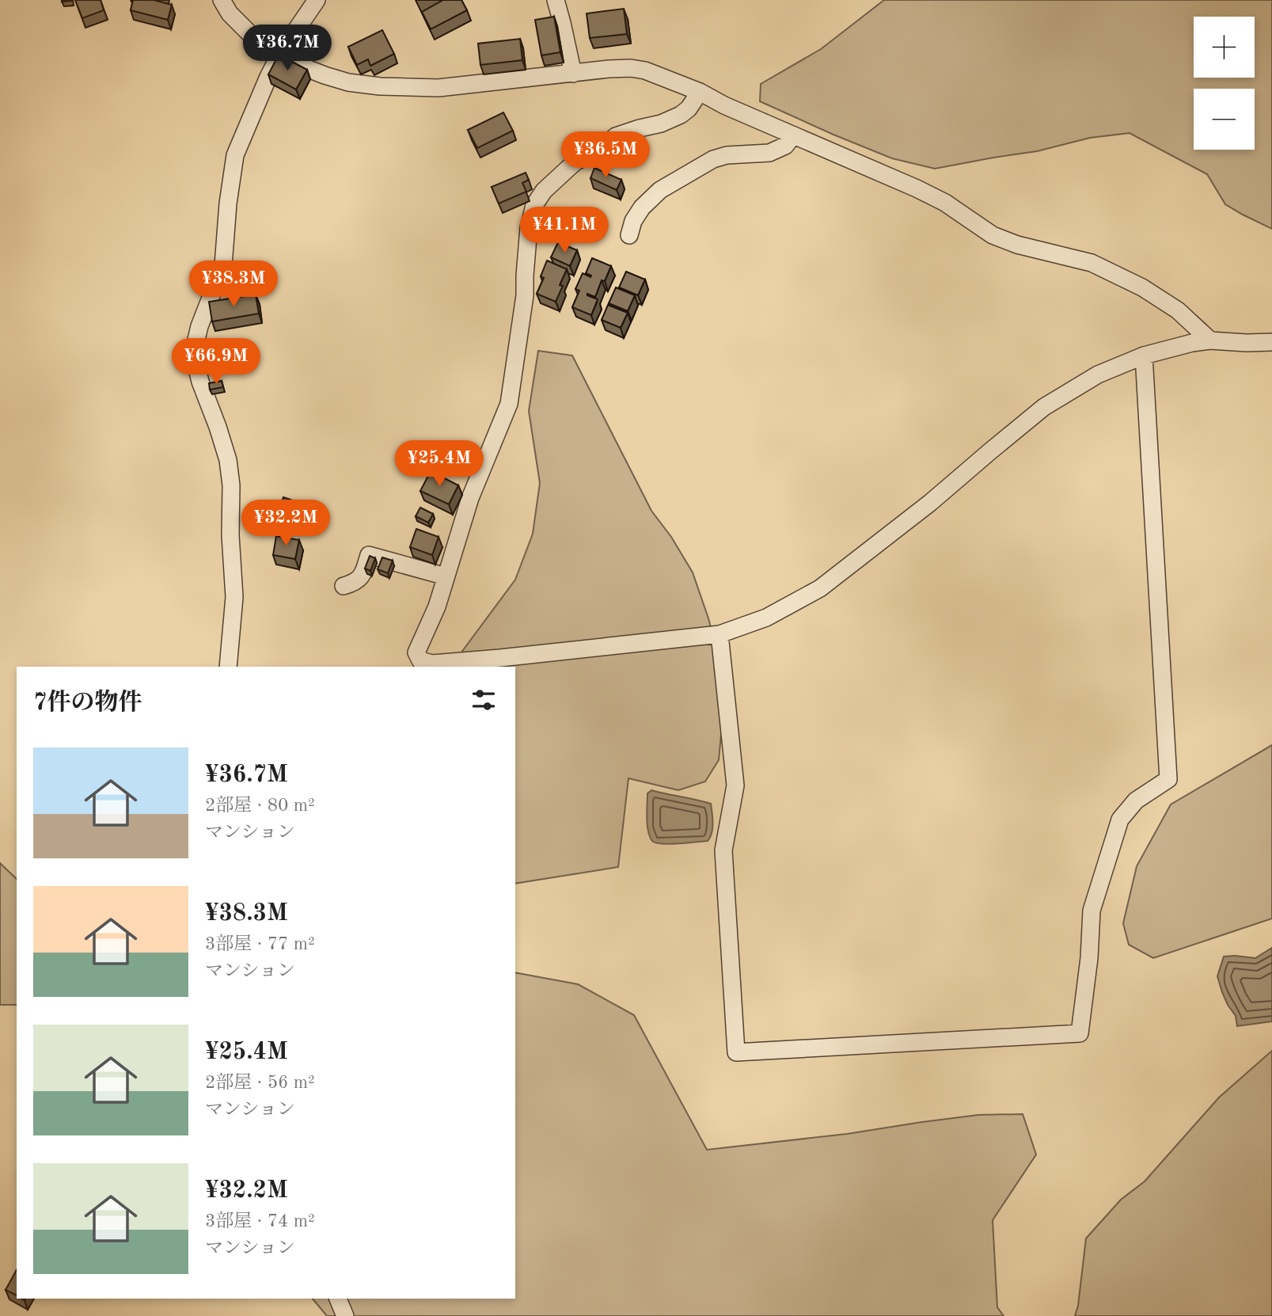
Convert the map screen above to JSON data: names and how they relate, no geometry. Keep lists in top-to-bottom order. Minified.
{"page":{"map_buttons":["+","−"],"price":["¥36.7M","¥36.5M","¥41.1M","¥38.3M","¥66.9M","¥25.4M","¥32.2M"],"heading":"7件の物件","list":[{"name":"¥36.7M","note":"2部屋 · 80 m² · マンション"},{"name":"¥38.3M","note":"3部屋 · 77 m² · マンション"},{"name":"¥25.4M","note":"2部屋 · 56 m² · マンション"},{"name":"¥32.2M","note":"3部屋 · 74 m² · マンション"}]}}
